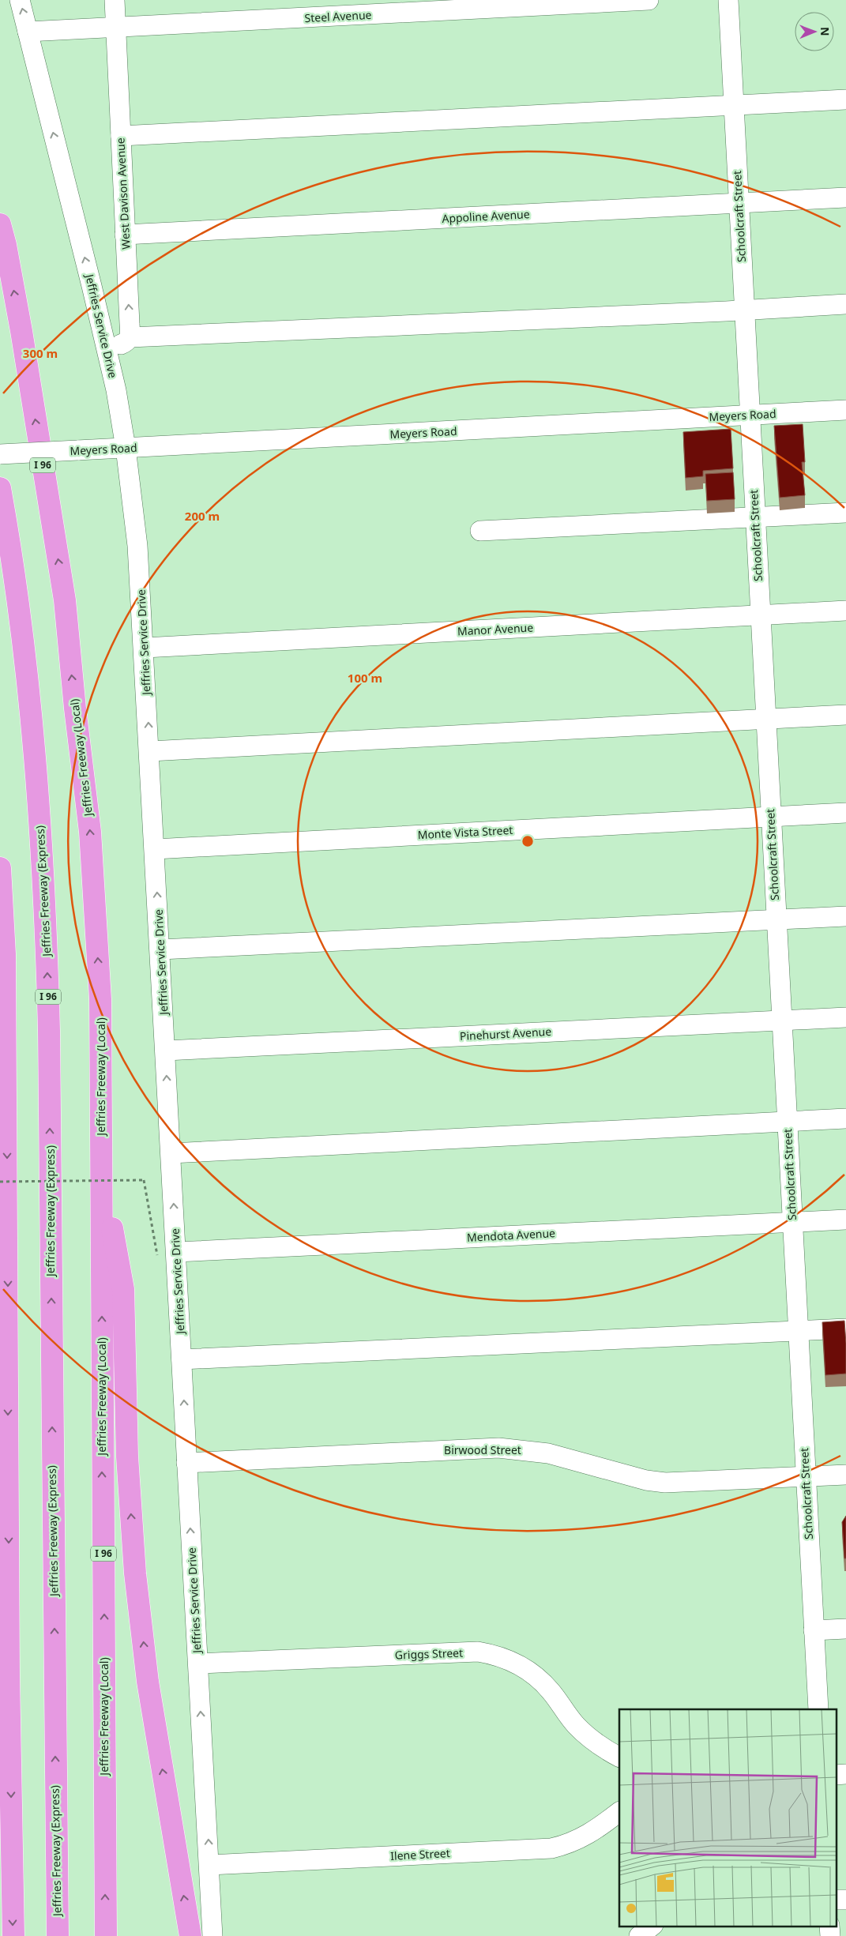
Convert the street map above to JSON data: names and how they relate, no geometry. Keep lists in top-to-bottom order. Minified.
{"streets":{"highway":["I 96","Jeffries Freeway (Local)","Jeffries Freeway (Express)"],"street":["Steel Avenue","West Davison Avenue","Appoline Avenue","Schoolcraft Street","Jeffries Service Drive","Meyers Road","Manor Avenue","Monte Vista Street","Pinehurst Avenue","Mendota Avenue","Birwood Street","Griggs Street","Ilene Street"]},"crossings":[["Steel Avenue","West Davison Avenue"],["Steel Avenue","Jeffries Service Drive"],["West Davison Avenue","Appoline Avenue"],["Appoline Avenue","Schoolcraft Street"],["Schoolcraft Street","Meyers Road"],["Schoolcraft Street","Manor Avenue"],["Schoolcraft Street","Monte Vista Street"],["Schoolcraft Street","Pinehurst Avenue"],["Schoolcraft Street","Mendota Avenue"],["Schoolcraft Street","Birwood Street"],["Jeffries Service Drive","Meyers Road"],["Jeffries Service Drive","Manor Avenue"],["Jeffries Service Drive","Monte Vista Street"],["Jeffries Service Drive","Pinehurst Avenue"],["Jeffries Service Drive","Mendota Avenue"],["Jeffries Service Drive","Birwood Street"],["Jeffries Service Drive","Griggs Street"],["Jeffries Service Drive","Ilene Street"]],"one_way":["Jeffries Service Drive"],"north":"right","rings":["300 m","200 m","100 m"]}
